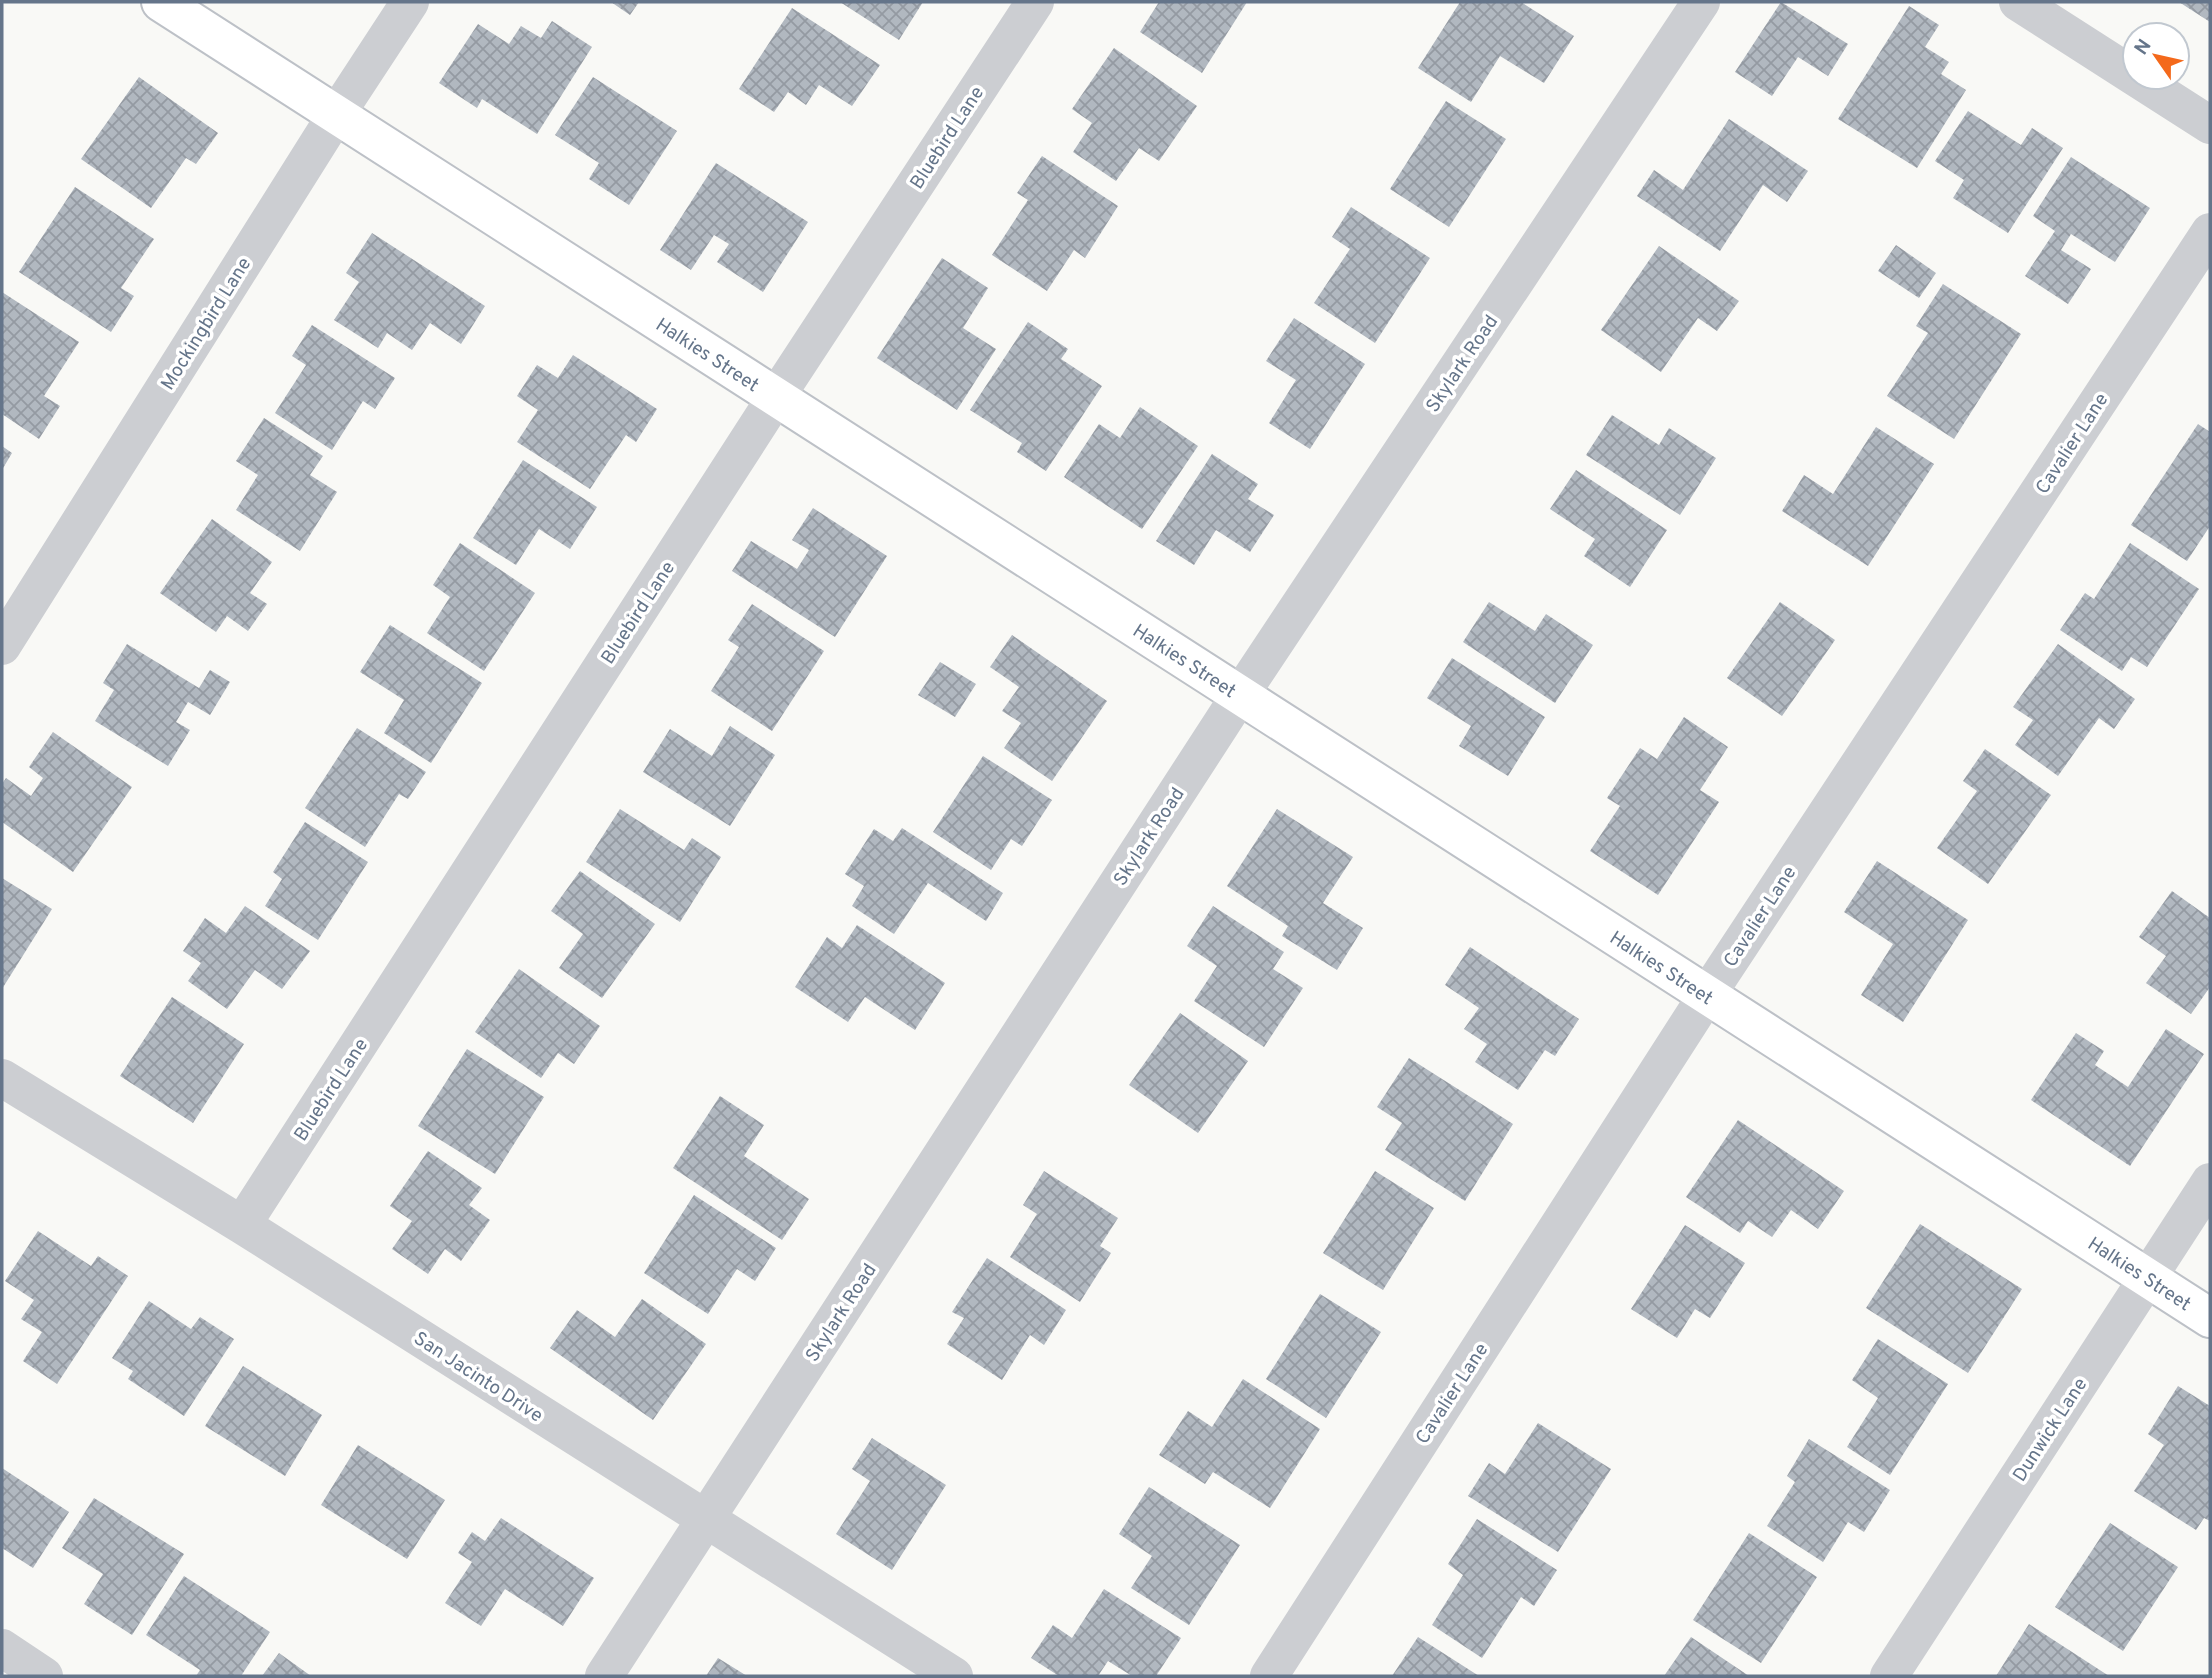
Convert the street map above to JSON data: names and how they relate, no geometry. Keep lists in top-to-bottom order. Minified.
{"streets":{"street":["Bluebird Lane","Mockingbird Lane","Halkies Street","Skylark Road","Cavalier Lane","San Jacinto Drive","Dunwick Lane"]},"crossings":[["Bluebird Lane","Halkies Street"],["Bluebird Lane","San Jacinto Drive"],["Mockingbird Lane","Halkies Street"],["Halkies Street","Skylark Road"],["Halkies Street","Cavalier Lane"],["Halkies Street","Dunwick Lane"],["Skylark Road","San Jacinto Drive"]],"north":"top left"}
